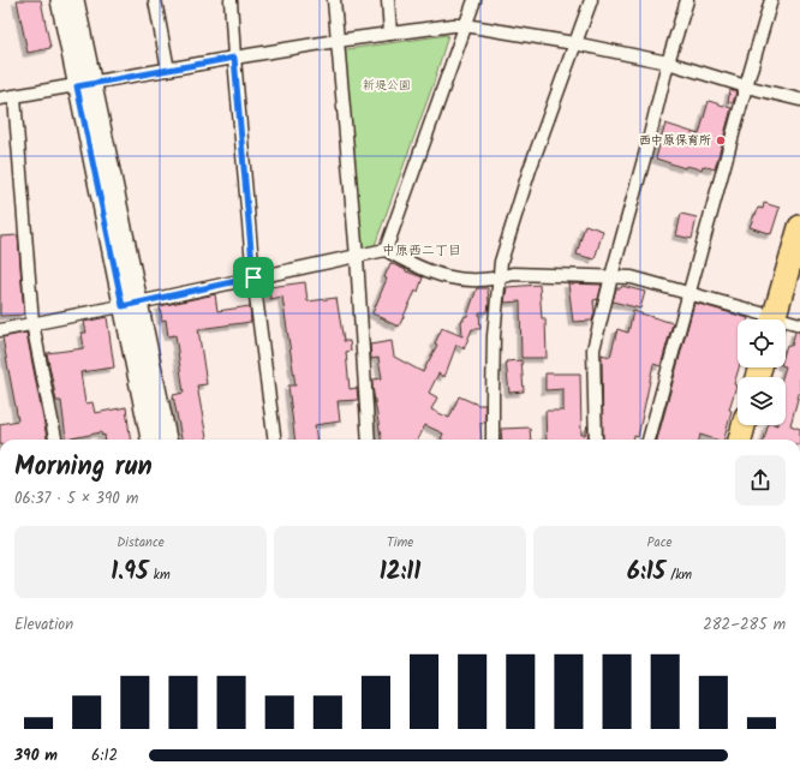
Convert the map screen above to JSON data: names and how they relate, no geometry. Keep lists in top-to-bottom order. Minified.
{"districts":["中原西二丁目"],"parks":["新堤公園"],"places":["西中原保育所"],"page":{"heading":["Morning run","06:37 · 5 × 390 m"],"stats":[["Distance","1.95 km"],["Time","12:11"],["Pace","6:15 /km"]],"chart":["Elevation","282–285 m"],"list":[{"name":"390 m","note":"6:12"}]}}
